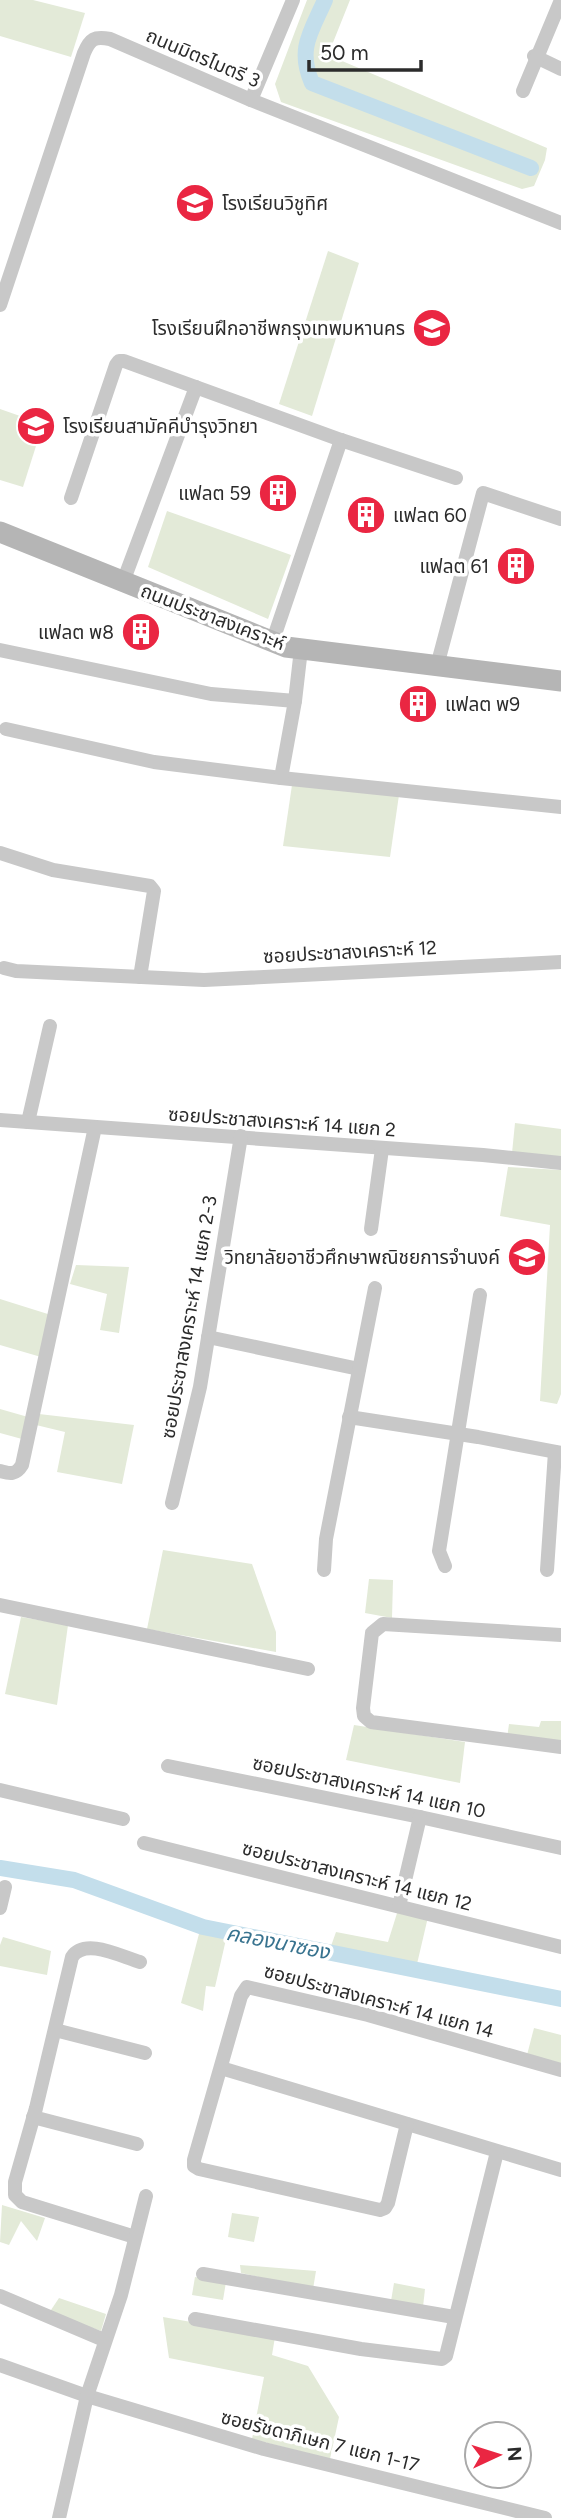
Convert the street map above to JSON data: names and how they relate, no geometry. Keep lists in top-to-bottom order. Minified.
{"streets":{"street":["ถนนมิตรไมตรี 3","ถนนประชาสงเคราะห์","ซอยประชาสงเคราะห์ 12","ซอยประชาสงเคราะห์ 14 แยก 2","ซอยประชาสงเคราะห์ 14 แยก 2-3","ซอยประชาสงเคราะห์ 14 แยก 10","ซอยประชาสงเคราะห์ 14 แยก 12","ซอยประชาสงเคราะห์ 14 แยก 14","ซอยรัชดาภิเษก 7 แยก 1-17"]},"crossings":[["ซอยประชาสงเคราะห์ 14 แยก 2","ซอยประชาสงเคราะห์ 14 แยก 2-3"]],"water":["คลองนาซอง"],"places":{"school or university":["โรงเรียนวิชูทิศ","โรงเรียนฝึกอาชีพกรุงเทพมหานคร","โรงเรียนสามัคคีบํารุงวิทยา","วิทยาลัยอาชีวศึกษาพณิชยการจำนงค์"],"building":["แฟลต 59","แฟลต 60","แฟลต 61","แฟลต พ8","แฟลต พ9"]},"scale_bar":"50 m","north":"right"}
